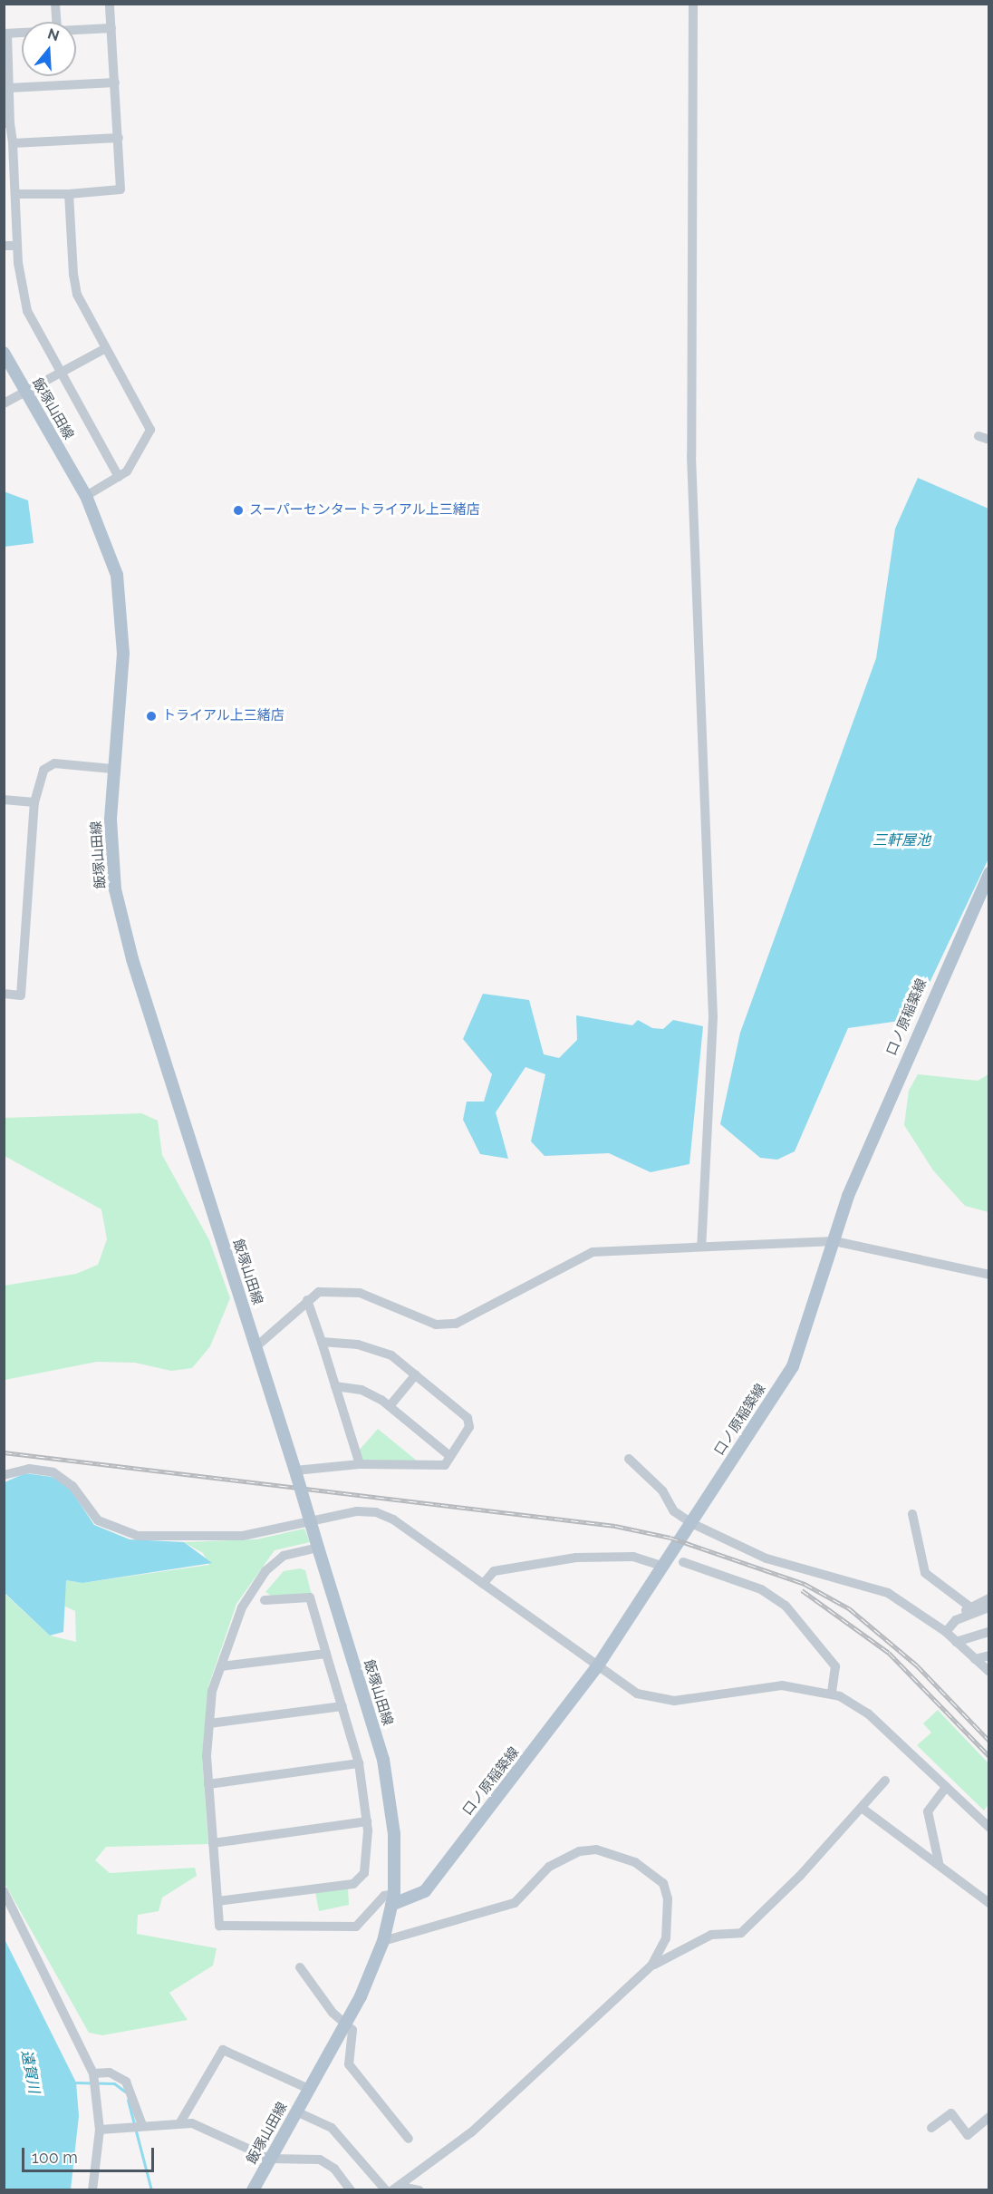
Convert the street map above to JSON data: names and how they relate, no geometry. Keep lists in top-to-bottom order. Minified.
{"streets":{"main road":["飯塚山田線","口ノ原稲築線"]},"crossings":[["飯塚山田線","口ノ原稲築線"]],"water":["三軒屋池","遠賀川"],"places":["スーパーセンタートライアル上三緒店","トライアル上三緒店"],"scale_bar":"100 m","north":"top"}
